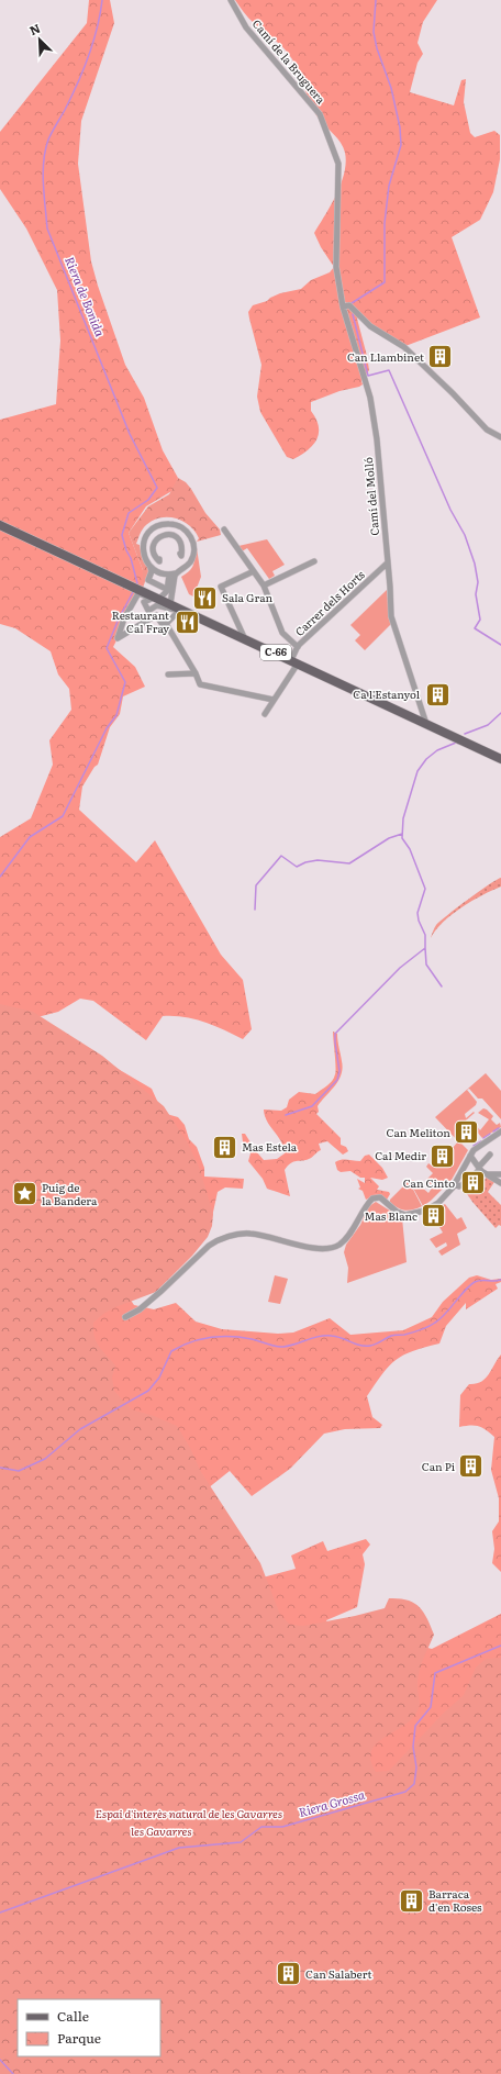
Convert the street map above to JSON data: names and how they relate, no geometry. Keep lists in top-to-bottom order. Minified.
{"streets":{"main road":["C-66"],"street":["Camí de la Bruguera","Camí del Molló","Carrer dels Horts"]},"crossings":[["Camí de la Bruguera","Camí del Molló"],["Camí del Molló","Carrer dels Horts"],["Camí del Molló","C-66"],["Carrer dels Horts","C-66"]],"water":["Riera de Bonida","Riera Grossa"],"parks":["Espai d'interès natural de les Gavarres","les Gavarres"],"places":{"building":["Can Llambinet","Ca l'Estanyol","Can Meliton","Mas Estela","Cal Medir","Can Cinto","Mas Blanc","Can Pi","Barraca d'en Roses","Can Salabert"],"restaurant":["Sala Gran","Restaurant Cal Fray"],"place":["Puig de la Bandera"]},"legend":["Calle","Parque"],"north":"top left"}
